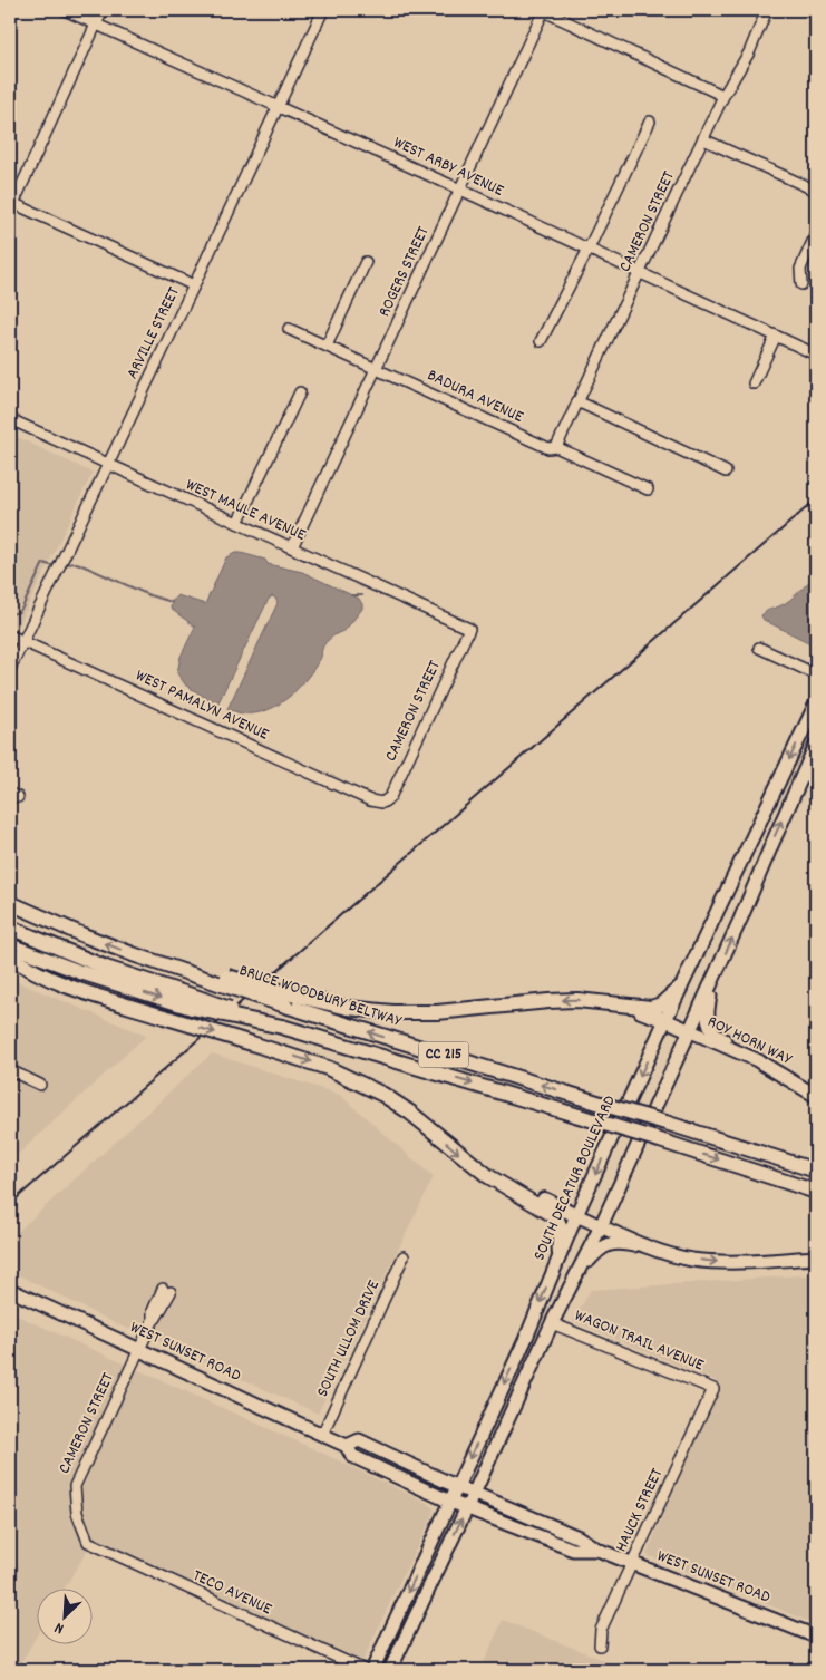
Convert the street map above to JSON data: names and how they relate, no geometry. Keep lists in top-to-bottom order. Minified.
{"streets":{"highway":["BRUCE WOODBURY BELTWAY","CC 215"],"main road":["ROY HORN WAY","SOUTH DECATUR BOULEVARD","WEST SUNSET ROAD"],"street":["WEST ARBY AVENUE","CAMERON STREET","ROGERS STREET","ARVILLE STREET","BADURA AVENUE","WEST MAULE AVENUE","WEST PAMALYN AVENUE","SOUTH ULLOM DRIVE","WAGON TRAIL AVENUE","HAUCK STREET","TECO AVENUE"]},"crossings":[["WEST ARBY AVENUE","CAMERON STREET"],["WEST ARBY AVENUE","ROGERS STREET"],["WEST ARBY AVENUE","ARVILLE STREET"],["CAMERON STREET","BADURA AVENUE"],["CAMERON STREET","WEST MAULE AVENUE"],["CAMERON STREET","WEST PAMALYN AVENUE"],["CAMERON STREET","WEST SUNSET ROAD"],["CAMERON STREET","TECO AVENUE"],["ROGERS STREET","BADURA AVENUE"],["ROGERS STREET","WEST MAULE AVENUE"],["ARVILLE STREET","WEST MAULE AVENUE"],["ARVILLE STREET","WEST PAMALYN AVENUE"],["ROY HORN WAY","SOUTH DECATUR BOULEVARD"],["SOUTH DECATUR BOULEVARD","WEST SUNSET ROAD"],["SOUTH ULLOM DRIVE","WEST SUNSET ROAD"],["WAGON TRAIL AVENUE","HAUCK STREET"],["WEST SUNSET ROAD","HAUCK STREET"]],"north":"bottom left"}
